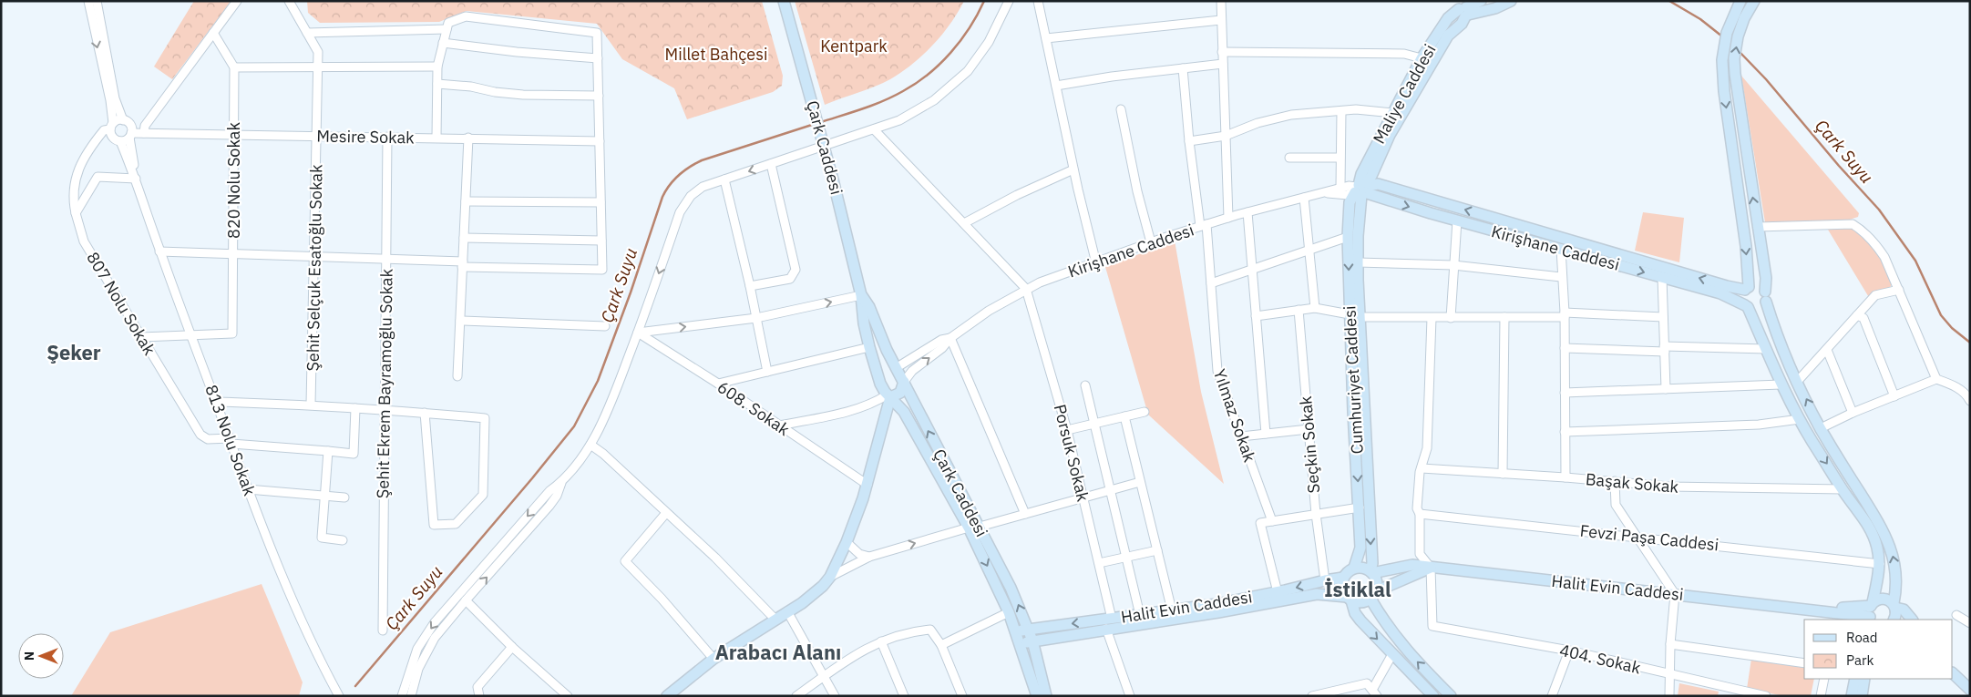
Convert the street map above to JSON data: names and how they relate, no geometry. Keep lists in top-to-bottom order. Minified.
{"streets":{"main road":["Maliye Caddesi","Çark Caddesi","Kirişhane Caddesi","Cumhuriyet Caddesi","Halit Evin Caddesi"],"street":["Mesire Sokak","820 Nolu Sokak","Şehit Selçuk Esatoğlu Sokak","807 Nolu Sokak","Şehit Ekrem Bayramoğlu Sokak","608. Sokak","Yılmaz Sokak","813 Nolu Sokak","Seçkin Sokak","Porsuk Sokak","Başak Sokak","Fevzi Paşa Caddesi","404. Sokak"]},"crossings":[["Maliye Caddesi","Kirişhane Caddesi"],["Maliye Caddesi","Cumhuriyet Caddesi"],["Mesire Sokak","820 Nolu Sokak"],["Mesire Sokak","Şehit Selçuk Esatoğlu Sokak"],["Mesire Sokak","807 Nolu Sokak"],["Mesire Sokak","Şehit Ekrem Bayramoğlu Sokak"],["Çark Caddesi","Kirişhane Caddesi"],["Çark Caddesi","Halit Evin Caddesi"],["820 Nolu Sokak","813 Nolu Sokak"],["Kirişhane Caddesi","Cumhuriyet Caddesi"],["Kirişhane Caddesi","Yılmaz Sokak"],["Kirişhane Caddesi","Porsuk Sokak"],["807 Nolu Sokak","813 Nolu Sokak"],["Cumhuriyet Caddesi","Halit Evin Caddesi"],["Seçkin Sokak","Halit Evin Caddesi"],["Porsuk Sokak","Halit Evin Caddesi"],["Halit Evin Caddesi","404. Sokak"]],"one_way":["Cumhuriyet Caddesi"],"districts":["Şeker","İstiklal","Arabacı Alanı"],"water":["Çark Suyu"],"parks":["Kentpark","Millet Bahçesi"],"legend":["Road","Park"],"north":"left"}
